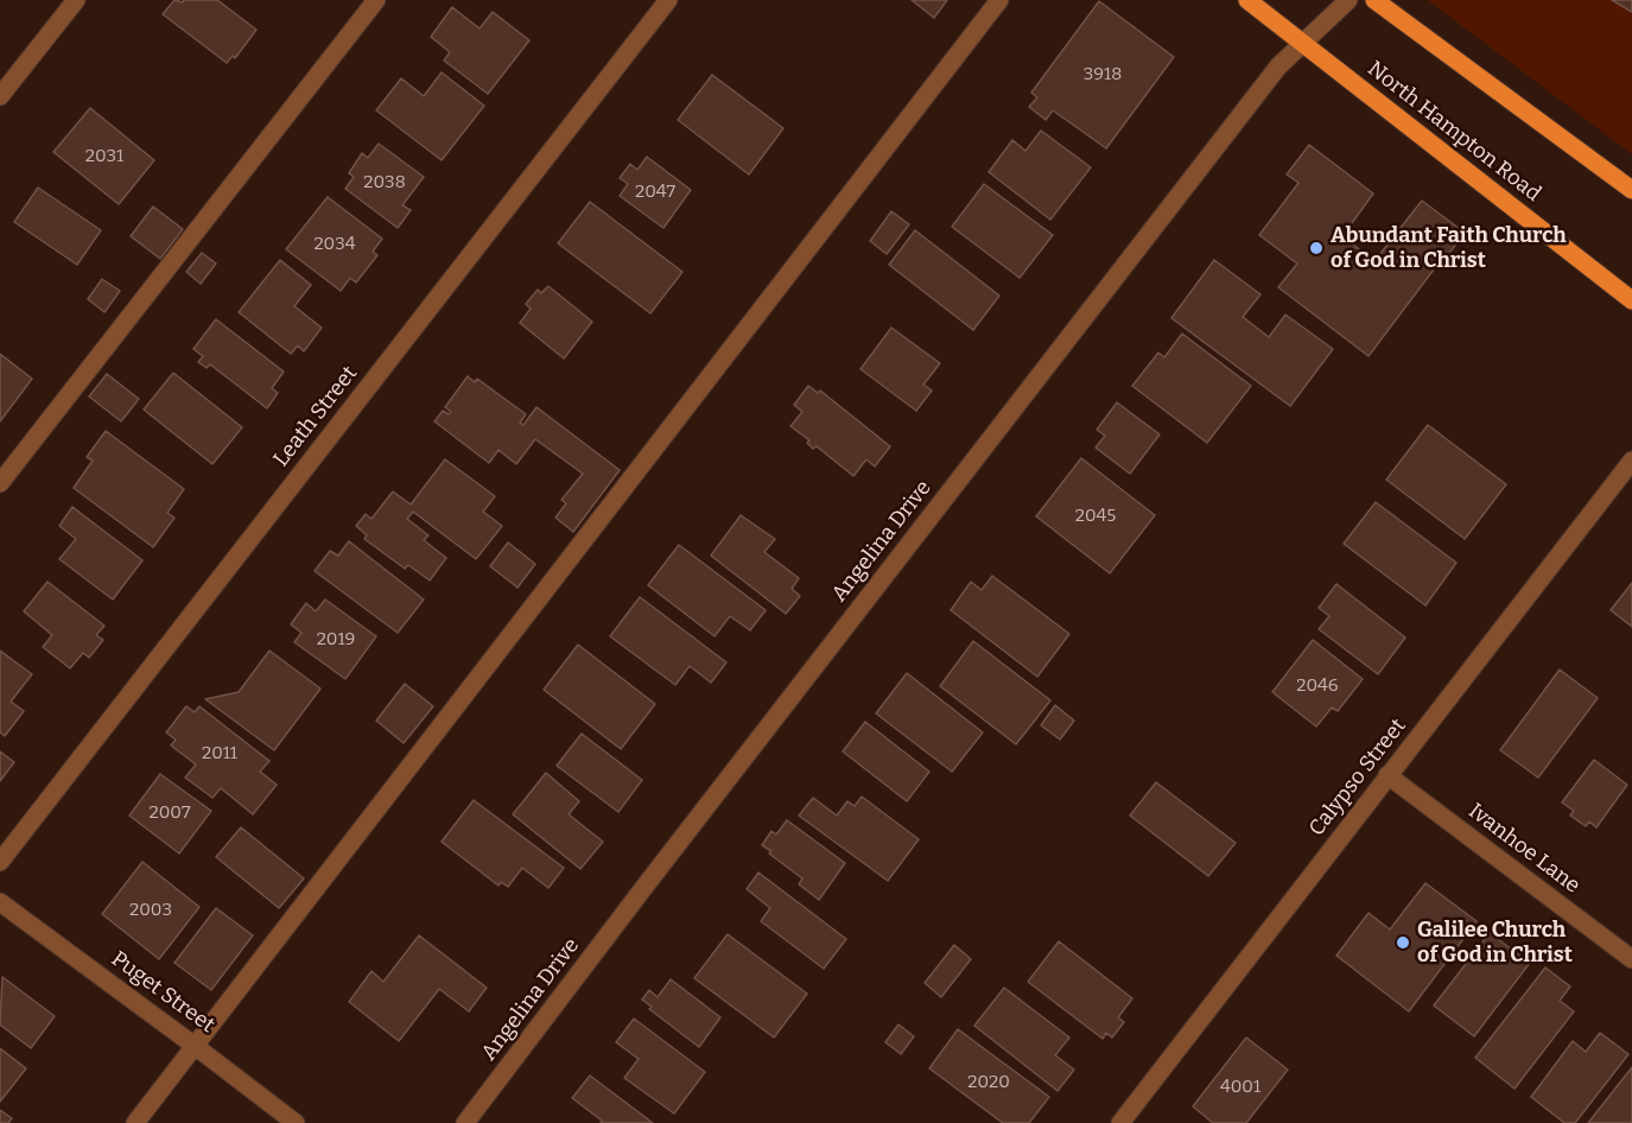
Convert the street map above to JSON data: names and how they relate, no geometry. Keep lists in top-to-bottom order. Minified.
{"streets":{"main road":["North Hampton Road"],"street":["Leath Street","Angelina Drive","Calypso Street","Ivanhoe Lane","Puget Street"]},"crossings":[["North Hampton Road","Angelina Drive"],["Calypso Street","Ivanhoe Lane"]],"places":["Abundant Faith Church of God in Christ","Galilee Church of God in Christ"],"house_numbers":["3918","2031","2038","2047","2034","2045","2019","2046","2011","2007","2003","2020","4001"]}
